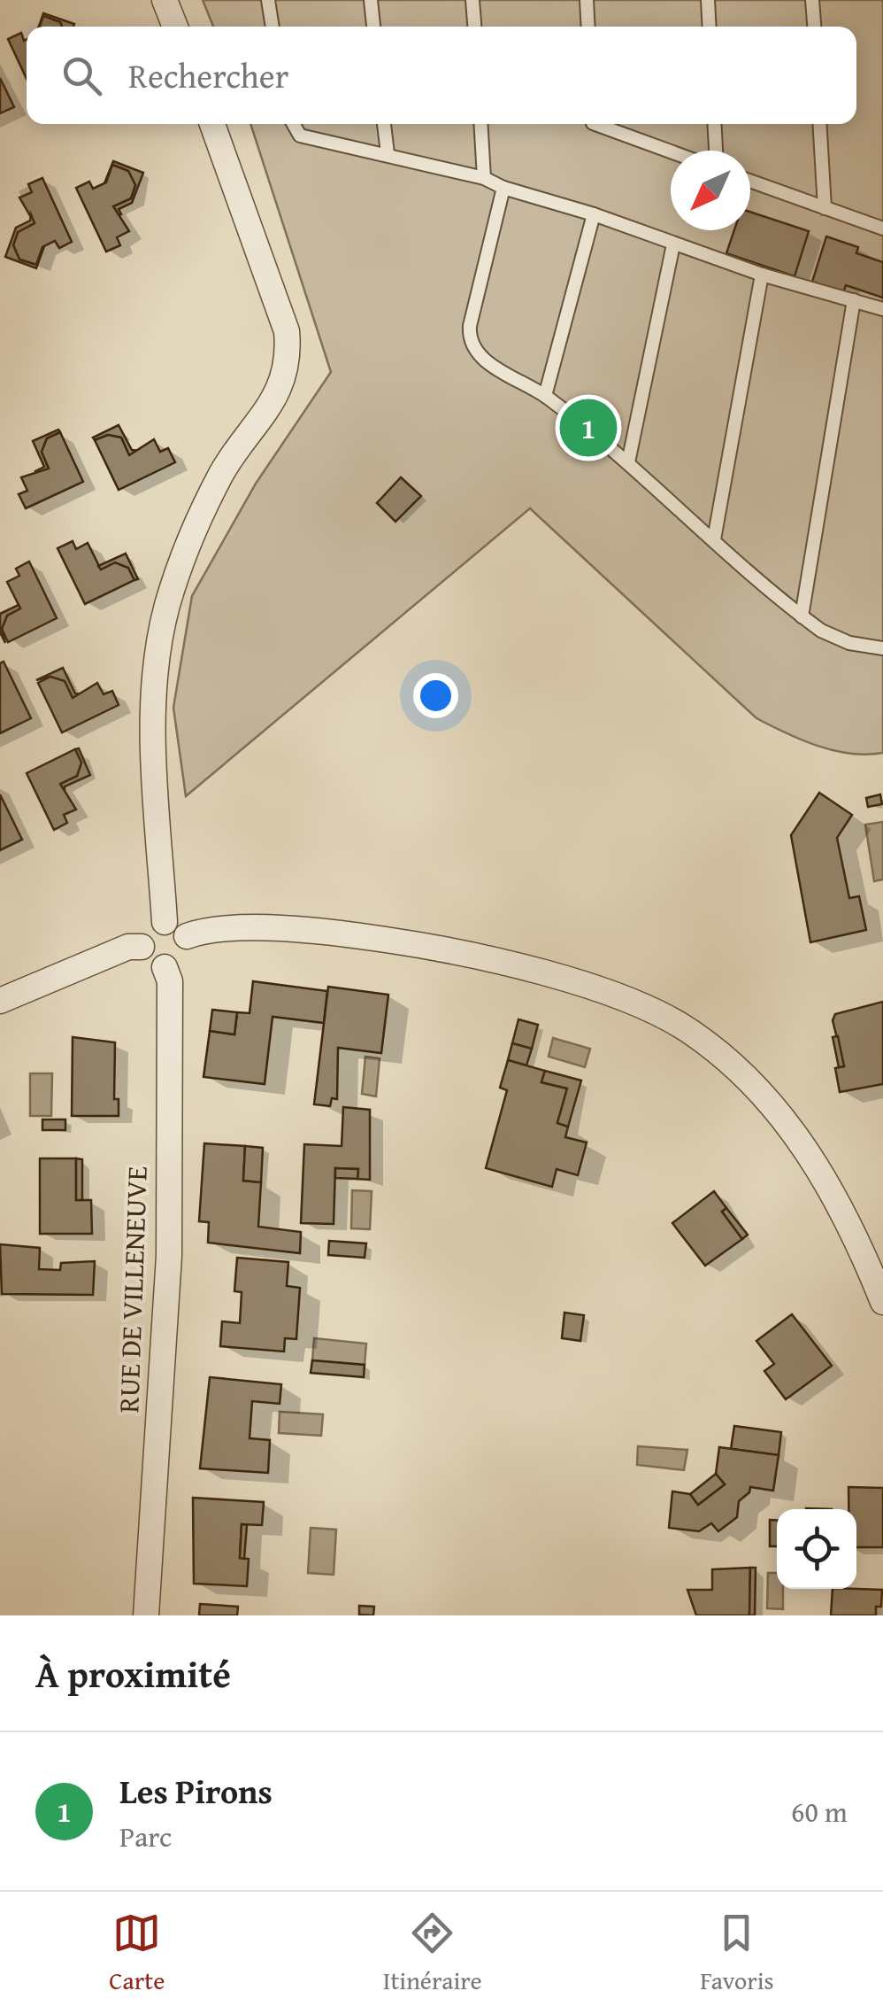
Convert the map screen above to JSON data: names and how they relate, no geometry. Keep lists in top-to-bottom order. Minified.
{"streets":{"street":["RUE DE VILLENEUVE"]},"north":"bottom left","page":{"search":"Rechercher","pins":"1","heading":"À proximité","list":[{"mark":"1","name":"Les Pirons","note":"Parc","value":"60 m"}],"nav":["Carte","Itinéraire","Favoris"]}}
